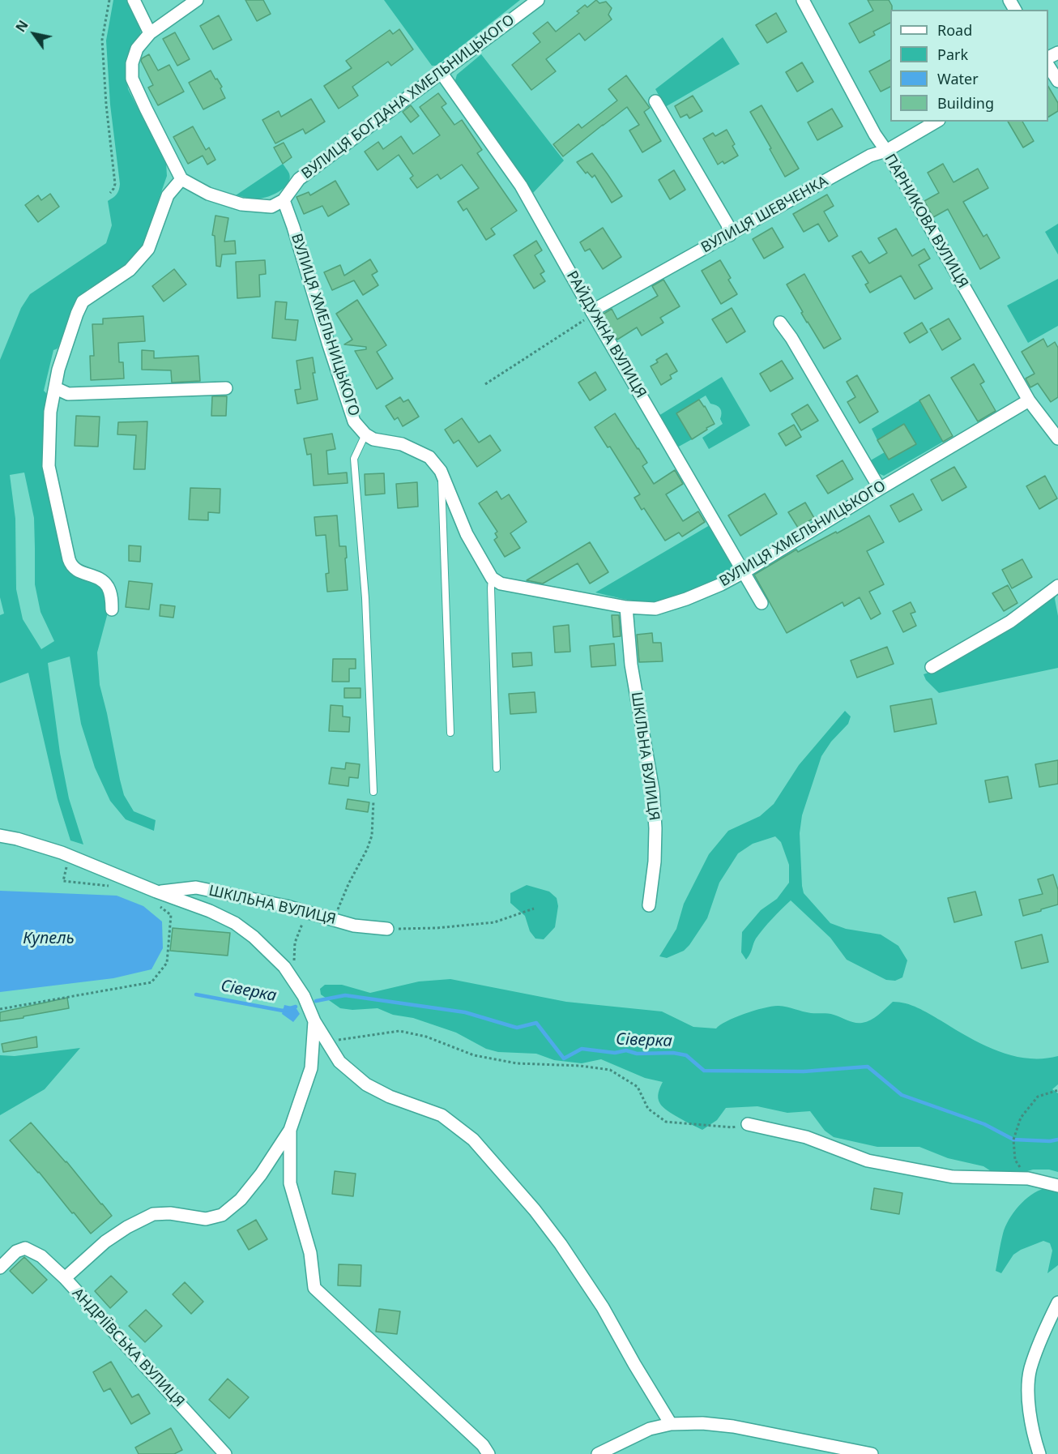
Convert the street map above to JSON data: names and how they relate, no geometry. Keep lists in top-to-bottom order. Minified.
{"streets":{"street":["ВУЛИЦЯ БОГДАНА ХМЕЛЬНИЦЬКОГО","ВУЛИЦЯ ШЕВЧЕНКА","ПАРНИКОВА ВУЛИЦЯ","ВУЛИЦЯ ХМЕЛЬНИЦЬКОГО","РАЙДУЖНА ВУЛИЦЯ","ШКІЛЬНА ВУЛИЦЯ","АНДРІЇВСЬКА ВУЛИЦЯ"]},"crossings":[["ВУЛИЦЯ БОГДАНА ХМЕЛЬНИЦЬКОГО","ВУЛИЦЯ ХМЕЛЬНИЦЬКОГО"],["ВУЛИЦЯ БОГДАНА ХМЕЛЬНИЦЬКОГО","РАЙДУЖНА ВУЛИЦЯ"],["ВУЛИЦЯ ШЕВЧЕНКА","ПАРНИКОВА ВУЛИЦЯ"],["ВУЛИЦЯ ШЕВЧЕНКА","РАЙДУЖНА ВУЛИЦЯ"],["ПАРНИКОВА ВУЛИЦЯ","ВУЛИЦЯ ХМЕЛЬНИЦЬКОГО"],["ВУЛИЦЯ ХМЕЛЬНИЦЬКОГО","РАЙДУЖНА ВУЛИЦЯ"],["ВУЛИЦЯ ХМЕЛЬНИЦЬКОГО","ШКІЛЬНА ВУЛИЦЯ"],["ШКІЛЬНА ВУЛИЦЯ","АНДРІЇВСЬКА ВУЛИЦЯ"]],"water":["Купель","Сіверка"],"legend":["Road","Park","Water","Building"],"north":"top left"}
